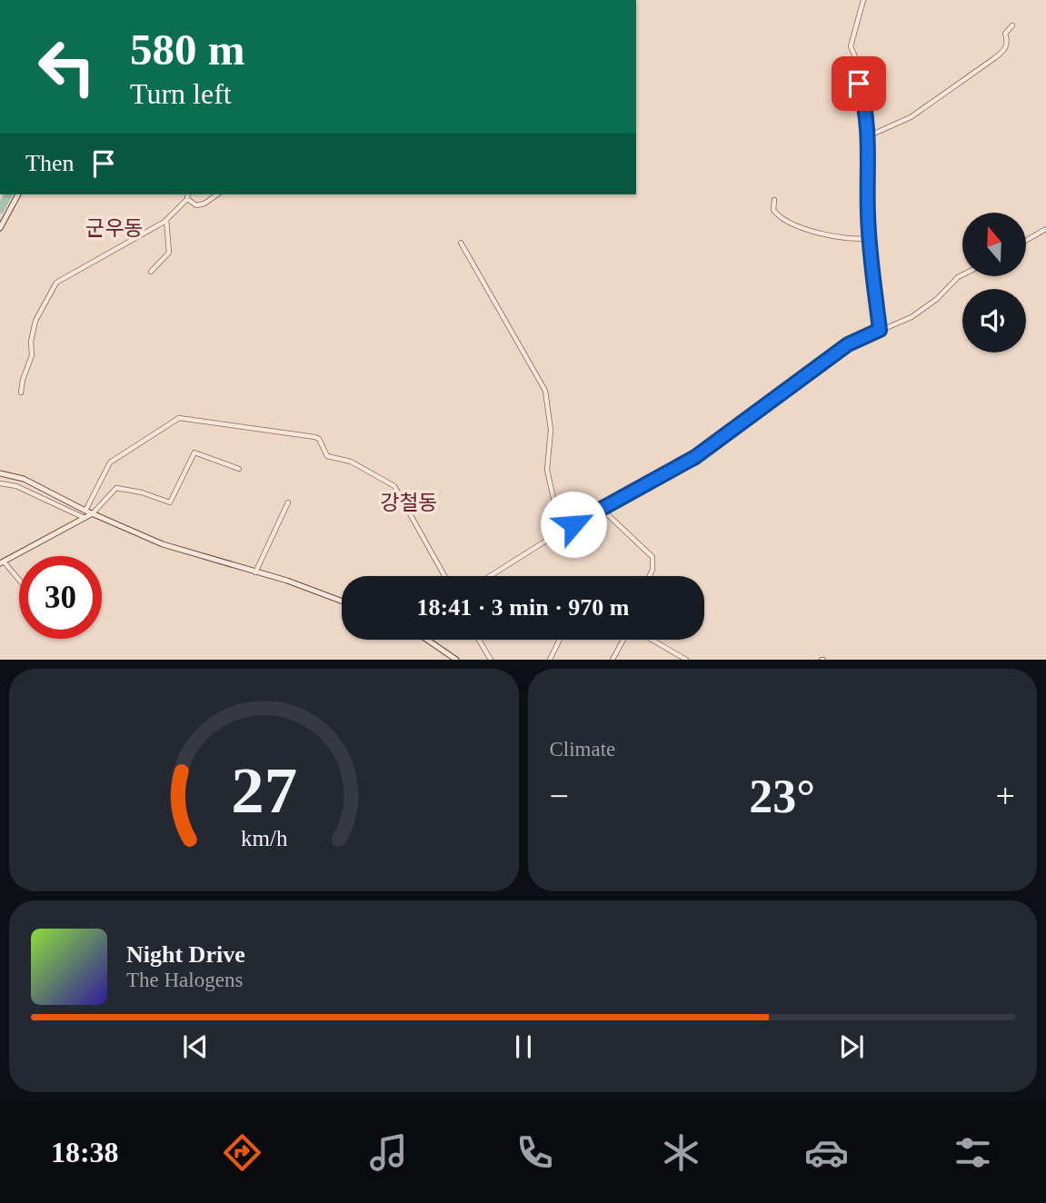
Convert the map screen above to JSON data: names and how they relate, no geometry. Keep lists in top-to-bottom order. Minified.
{"districts":["군우동","강철동"],"north":"top","page":{"turn":["580 m","Turn left"],"then":"Then","limit":"30","trip":"18:41 · 3 min · 970 m","tile":"Climate","heat":["−","23°","+"],"song":["Night Drive","The Halogens"],"tabs":"18:38","gauge":["27","km/h"]}}
